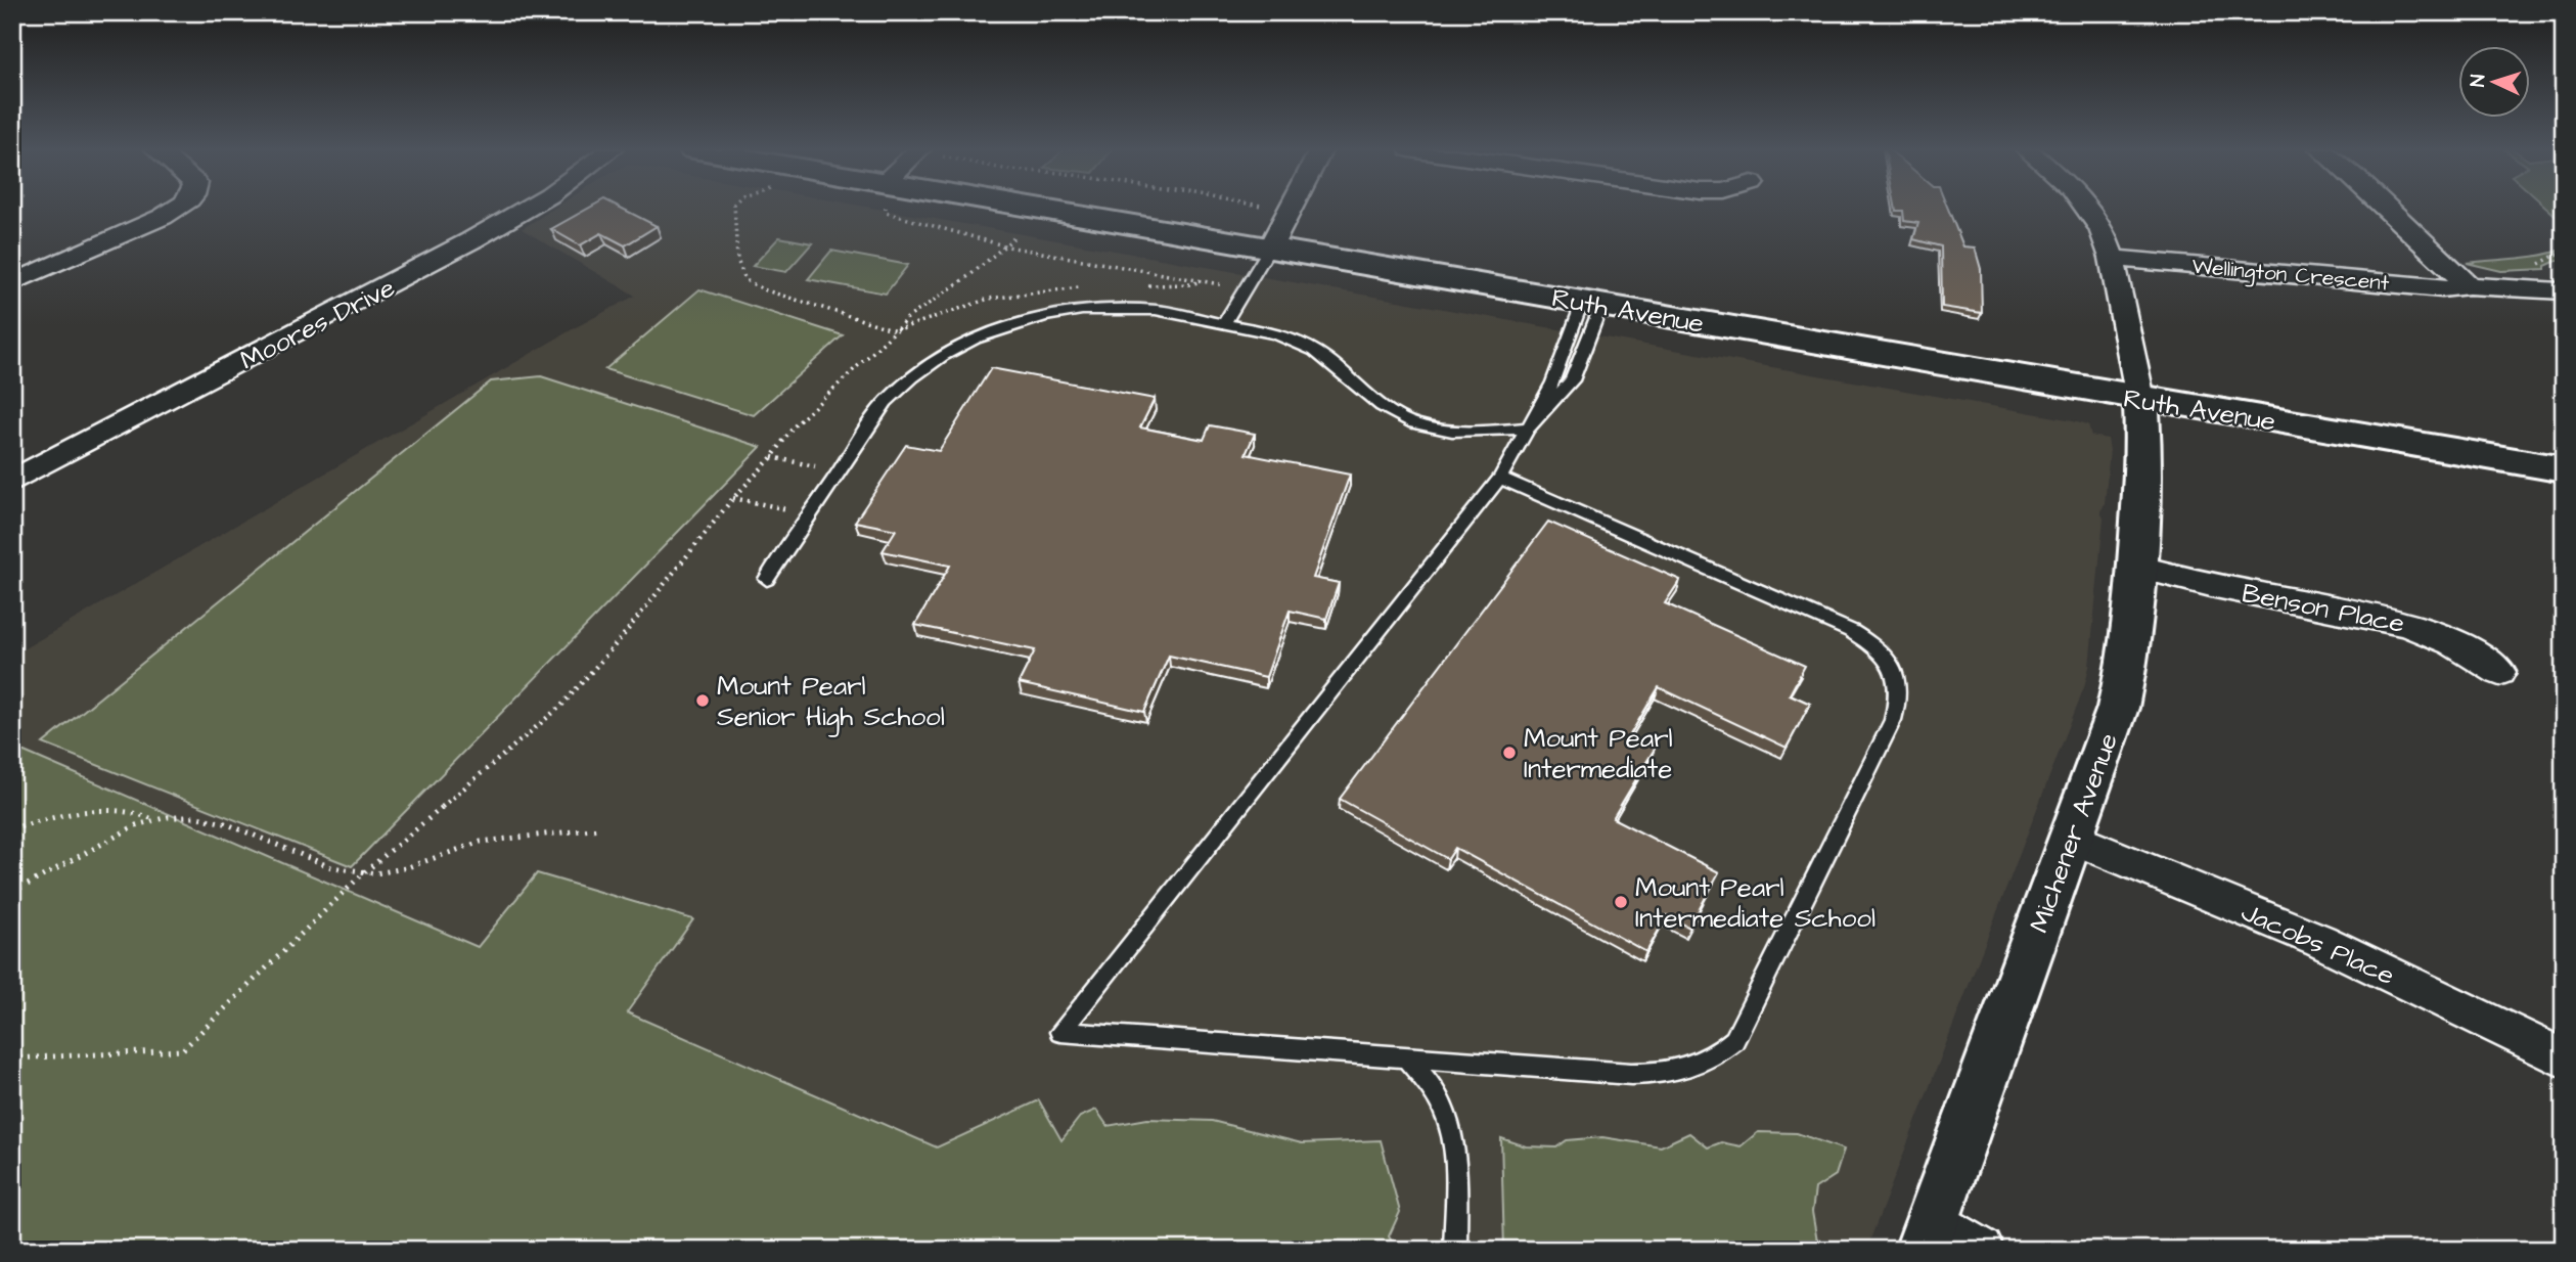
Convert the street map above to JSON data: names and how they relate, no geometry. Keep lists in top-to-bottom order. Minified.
{"streets":{"main road":["Ruth Avenue","Michener Avenue"],"street":["Wellington Crescent","Moores Drive","Benson Place","Jacobs Place"]},"crossings":[["Ruth Avenue","Michener Avenue"],["Benson Place","Michener Avenue"],["Michener Avenue","Jacobs Place"]],"places":["Mount Pearl Senior High School","Mount Pearl Intermediate","Mount Pearl Intermediate School"],"north":"left"}
